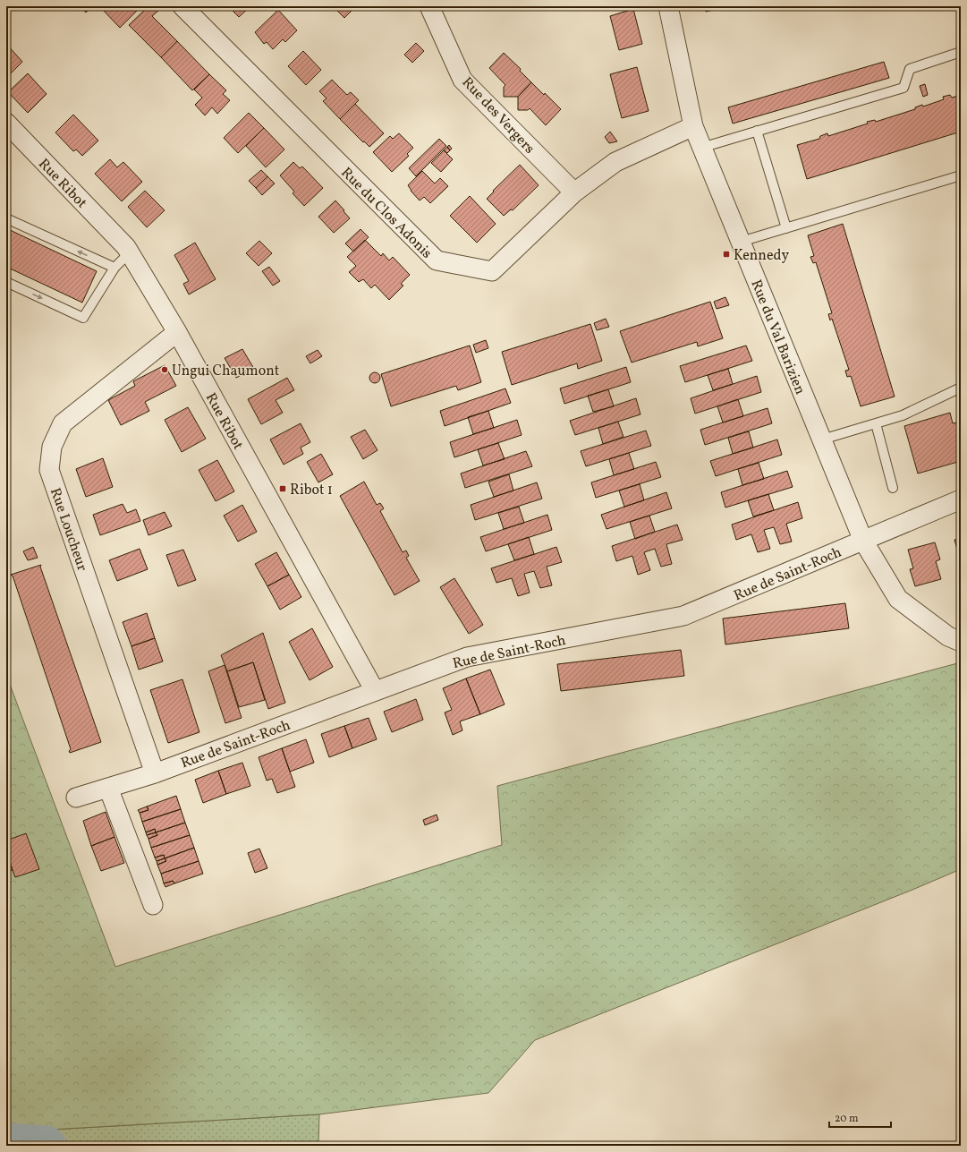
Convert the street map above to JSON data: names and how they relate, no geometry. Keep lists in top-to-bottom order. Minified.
{"streets":{"street":["Rue des Vergers","Rue Ribot","Rue du Clos Adonis","Rue du Val Barizien","Rue Loucheur","Rue de Saint-Roch"]},"crossings":[["Rue des Vergers","Rue du Clos Adonis"],["Rue Ribot","Rue Loucheur"],["Rue Ribot","Rue de Saint-Roch"],["Rue du Clos Adonis","Rue du Val Barizien"],["Rue du Val Barizien","Rue de Saint-Roch"],["Rue Loucheur","Rue de Saint-Roch"]],"places":{"transit":["Kennedy","Ribot 1"],"other":["Ungui Chaumont"]},"scale_bar":"20 m"}
